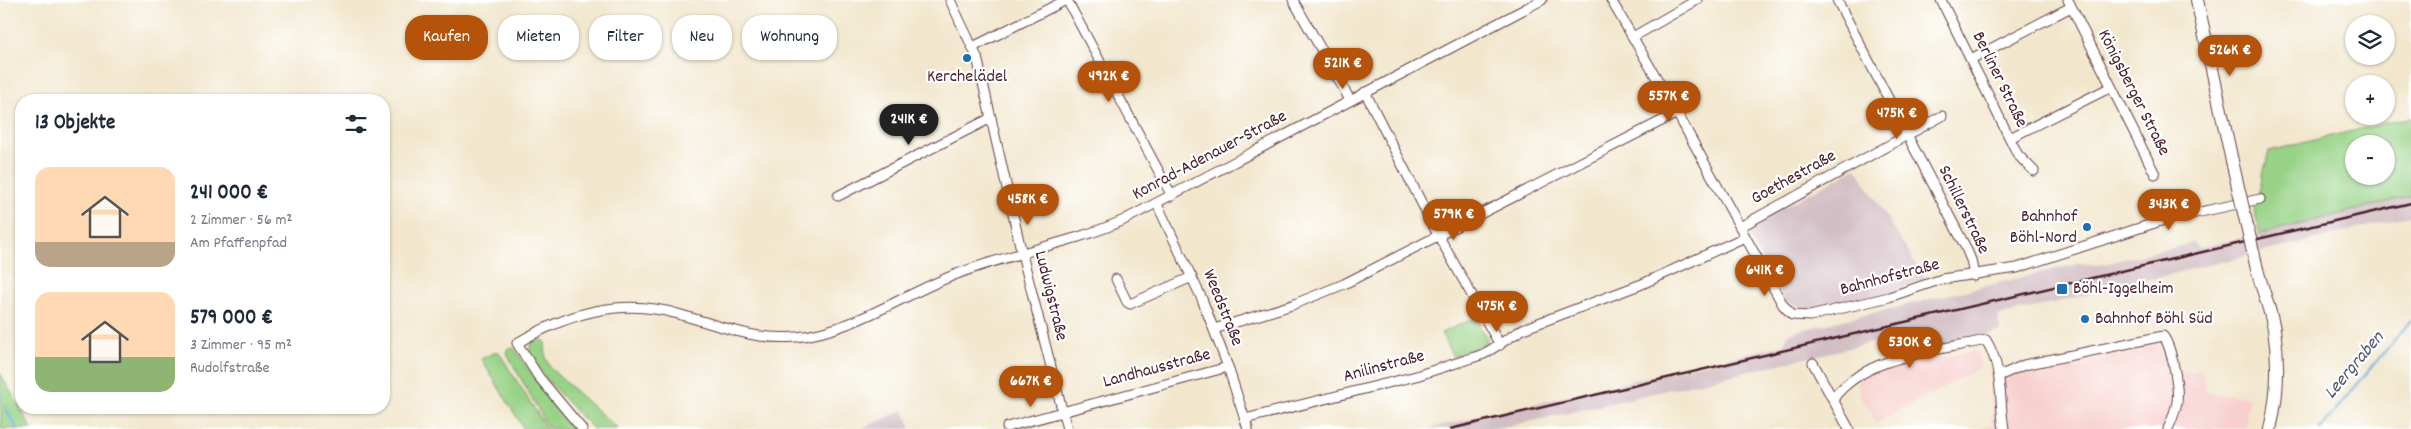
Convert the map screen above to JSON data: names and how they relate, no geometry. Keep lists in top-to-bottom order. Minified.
{"streets":{"street":["Berliner Straße","Königsberger Straße","Konrad-Adenauer-Straße","Goethestraße","Schillerstraße","Bahnhofstraße","Ludwigstraße","Weedstraße","Anilinstraße","Landhausstraße"]},"crossings":[["Konrad-Adenauer-Straße","Ludwigstraße"],["Konrad-Adenauer-Straße","Weedstraße"],["Goethestraße","Schillerstraße"],["Goethestraße","Bahnhofstraße"],["Schillerstraße","Bahnhofstraße"],["Bahnhofstraße","Anilinstraße"],["Ludwigstraße","Landhausstraße"],["Weedstraße","Anilinstraße"],["Weedstraße","Landhausstraße"]],"water":["Leergraben"],"places":{"other":["Kerchelädel","Bahnhof Böhl-Nord","Bahnhof Böhl Süd"],"transit":["Böhl-Iggelheim"]},"page":{"map_buttons":["+","−"],"chip":["Kaufen","Mieten","Filter","Neu","Wohnung"],"price":["526K €","521K €","492K €","557K €","475K €","241K €","458K €","343K €","579K €","641K €","475K €","530K €","667K €"],"heading":"13 Objekte","list":[{"name":"241 000 €","note":"2 Zimmer · 56 m² · Am Pfaffenpfad"},{"name":"579 000 €","note":"3 Zimmer · 95 m² · Rudolfstraße"}]}}
